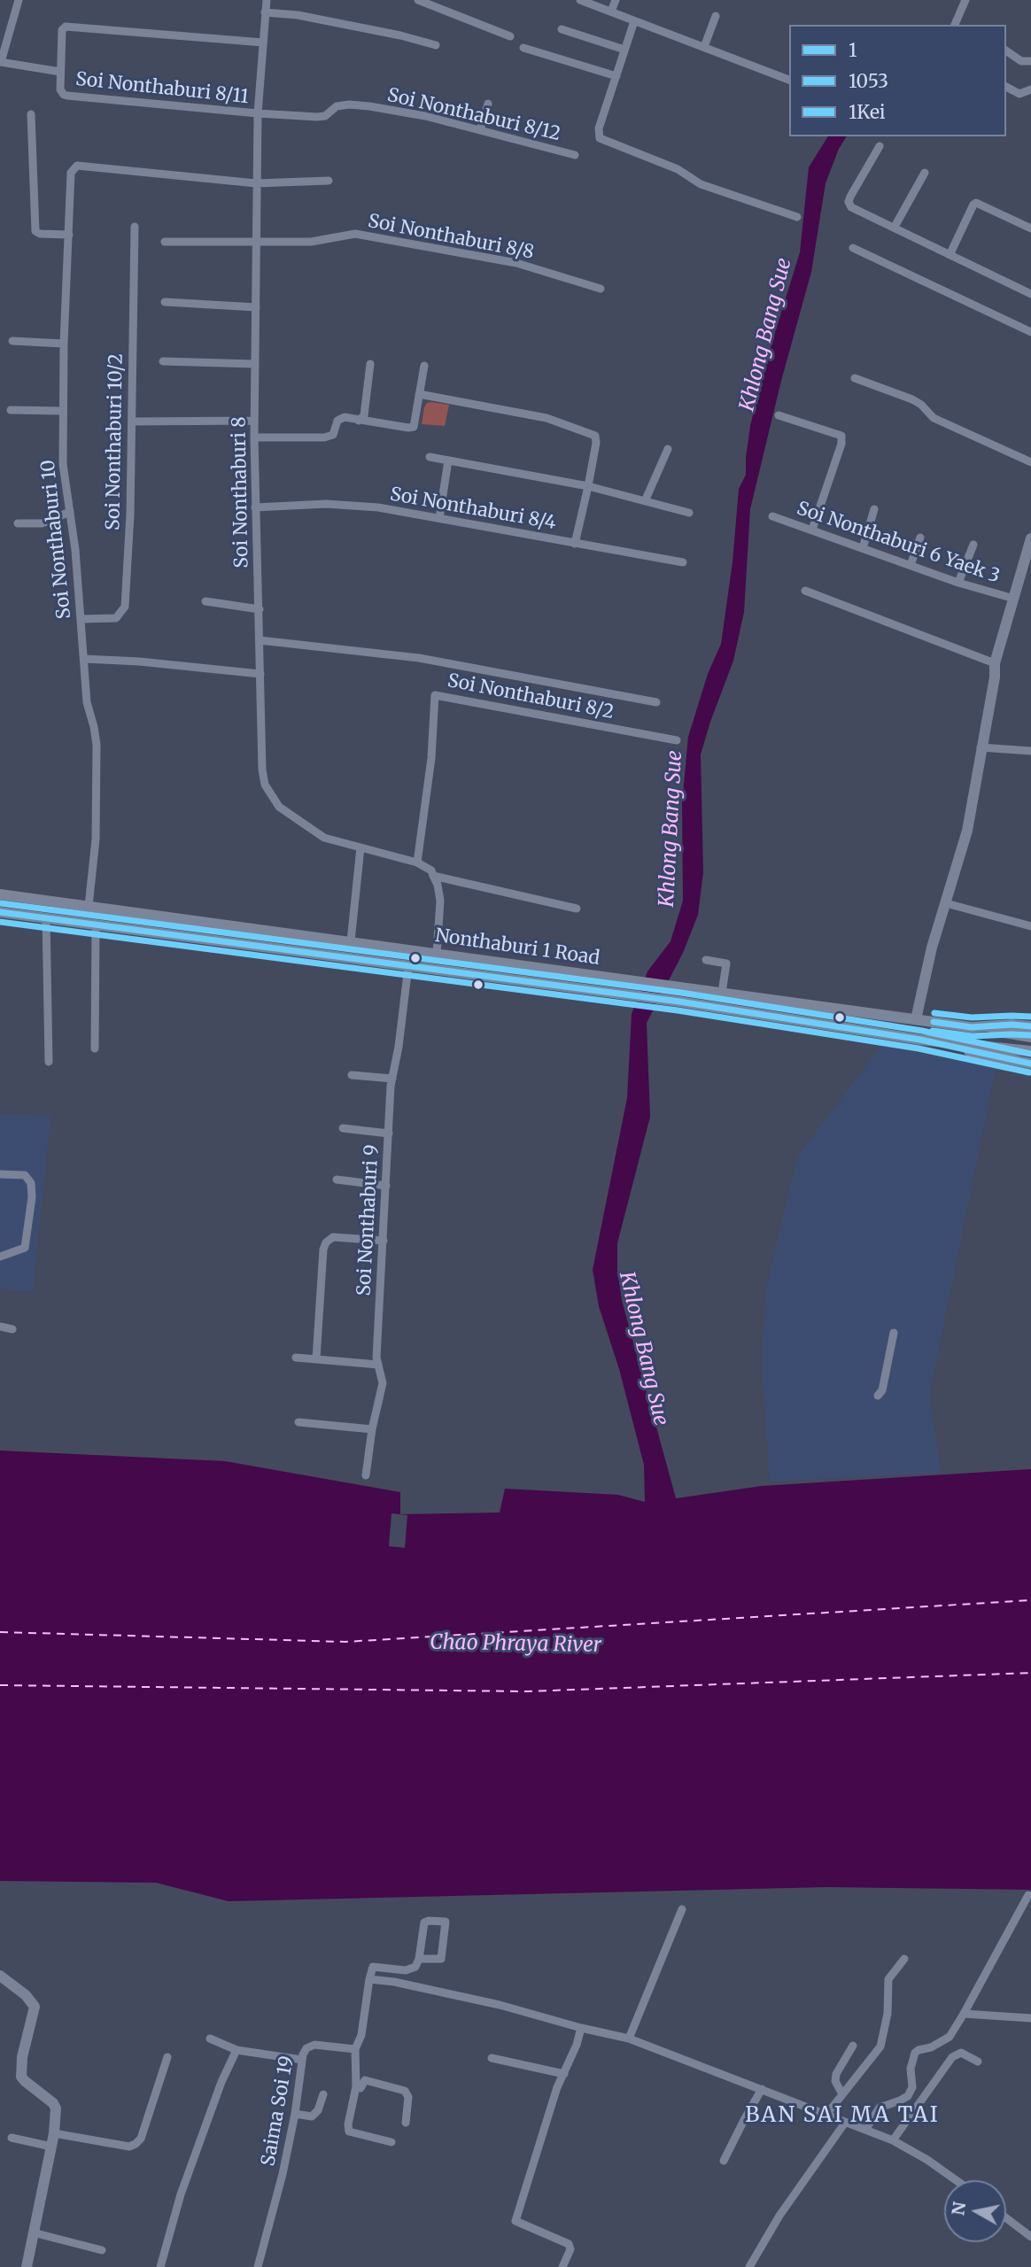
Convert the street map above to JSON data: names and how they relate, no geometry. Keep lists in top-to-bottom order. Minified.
{"streets":{"main road":["Nonthaburi 1 Road"],"street":["Soi Nonthaburi 8/11","Soi Nonthaburi 8/12","Soi Nonthaburi 8/8","Soi Nonthaburi 10/2","Soi Nonthaburi 8","Soi Nonthaburi 8/4","Soi Nonthaburi 10","Soi Nonthaburi 6 Yaek 3","Soi Nonthaburi 8/2","Soi Nonthaburi 9","Saima Soi 19"]},"crossings":[["Soi Nonthaburi 8/11","Soi Nonthaburi 8/12"],["Soi Nonthaburi 8/11","Soi Nonthaburi 8"],["Soi Nonthaburi 8/12","Soi Nonthaburi 8"],["Soi Nonthaburi 8/8","Soi Nonthaburi 8"],["Soi Nonthaburi 10/2","Soi Nonthaburi 10"],["Soi Nonthaburi 8","Soi Nonthaburi 8/4"],["Soi Nonthaburi 8","Soi Nonthaburi 10"],["Soi Nonthaburi 8","Soi Nonthaburi 8/2"],["Soi Nonthaburi 10","Nonthaburi 1 Road"],["Nonthaburi 1 Road","Soi Nonthaburi 9"]],"districts":["BAN SAI MA TAI"],"water":["Khlong Bang Sue","Chao Phraya River"],"lines":["transit line 1Kei","transit line 1","transit line 1053"],"legend":["1","1053","1Kei"],"north":"left"}
